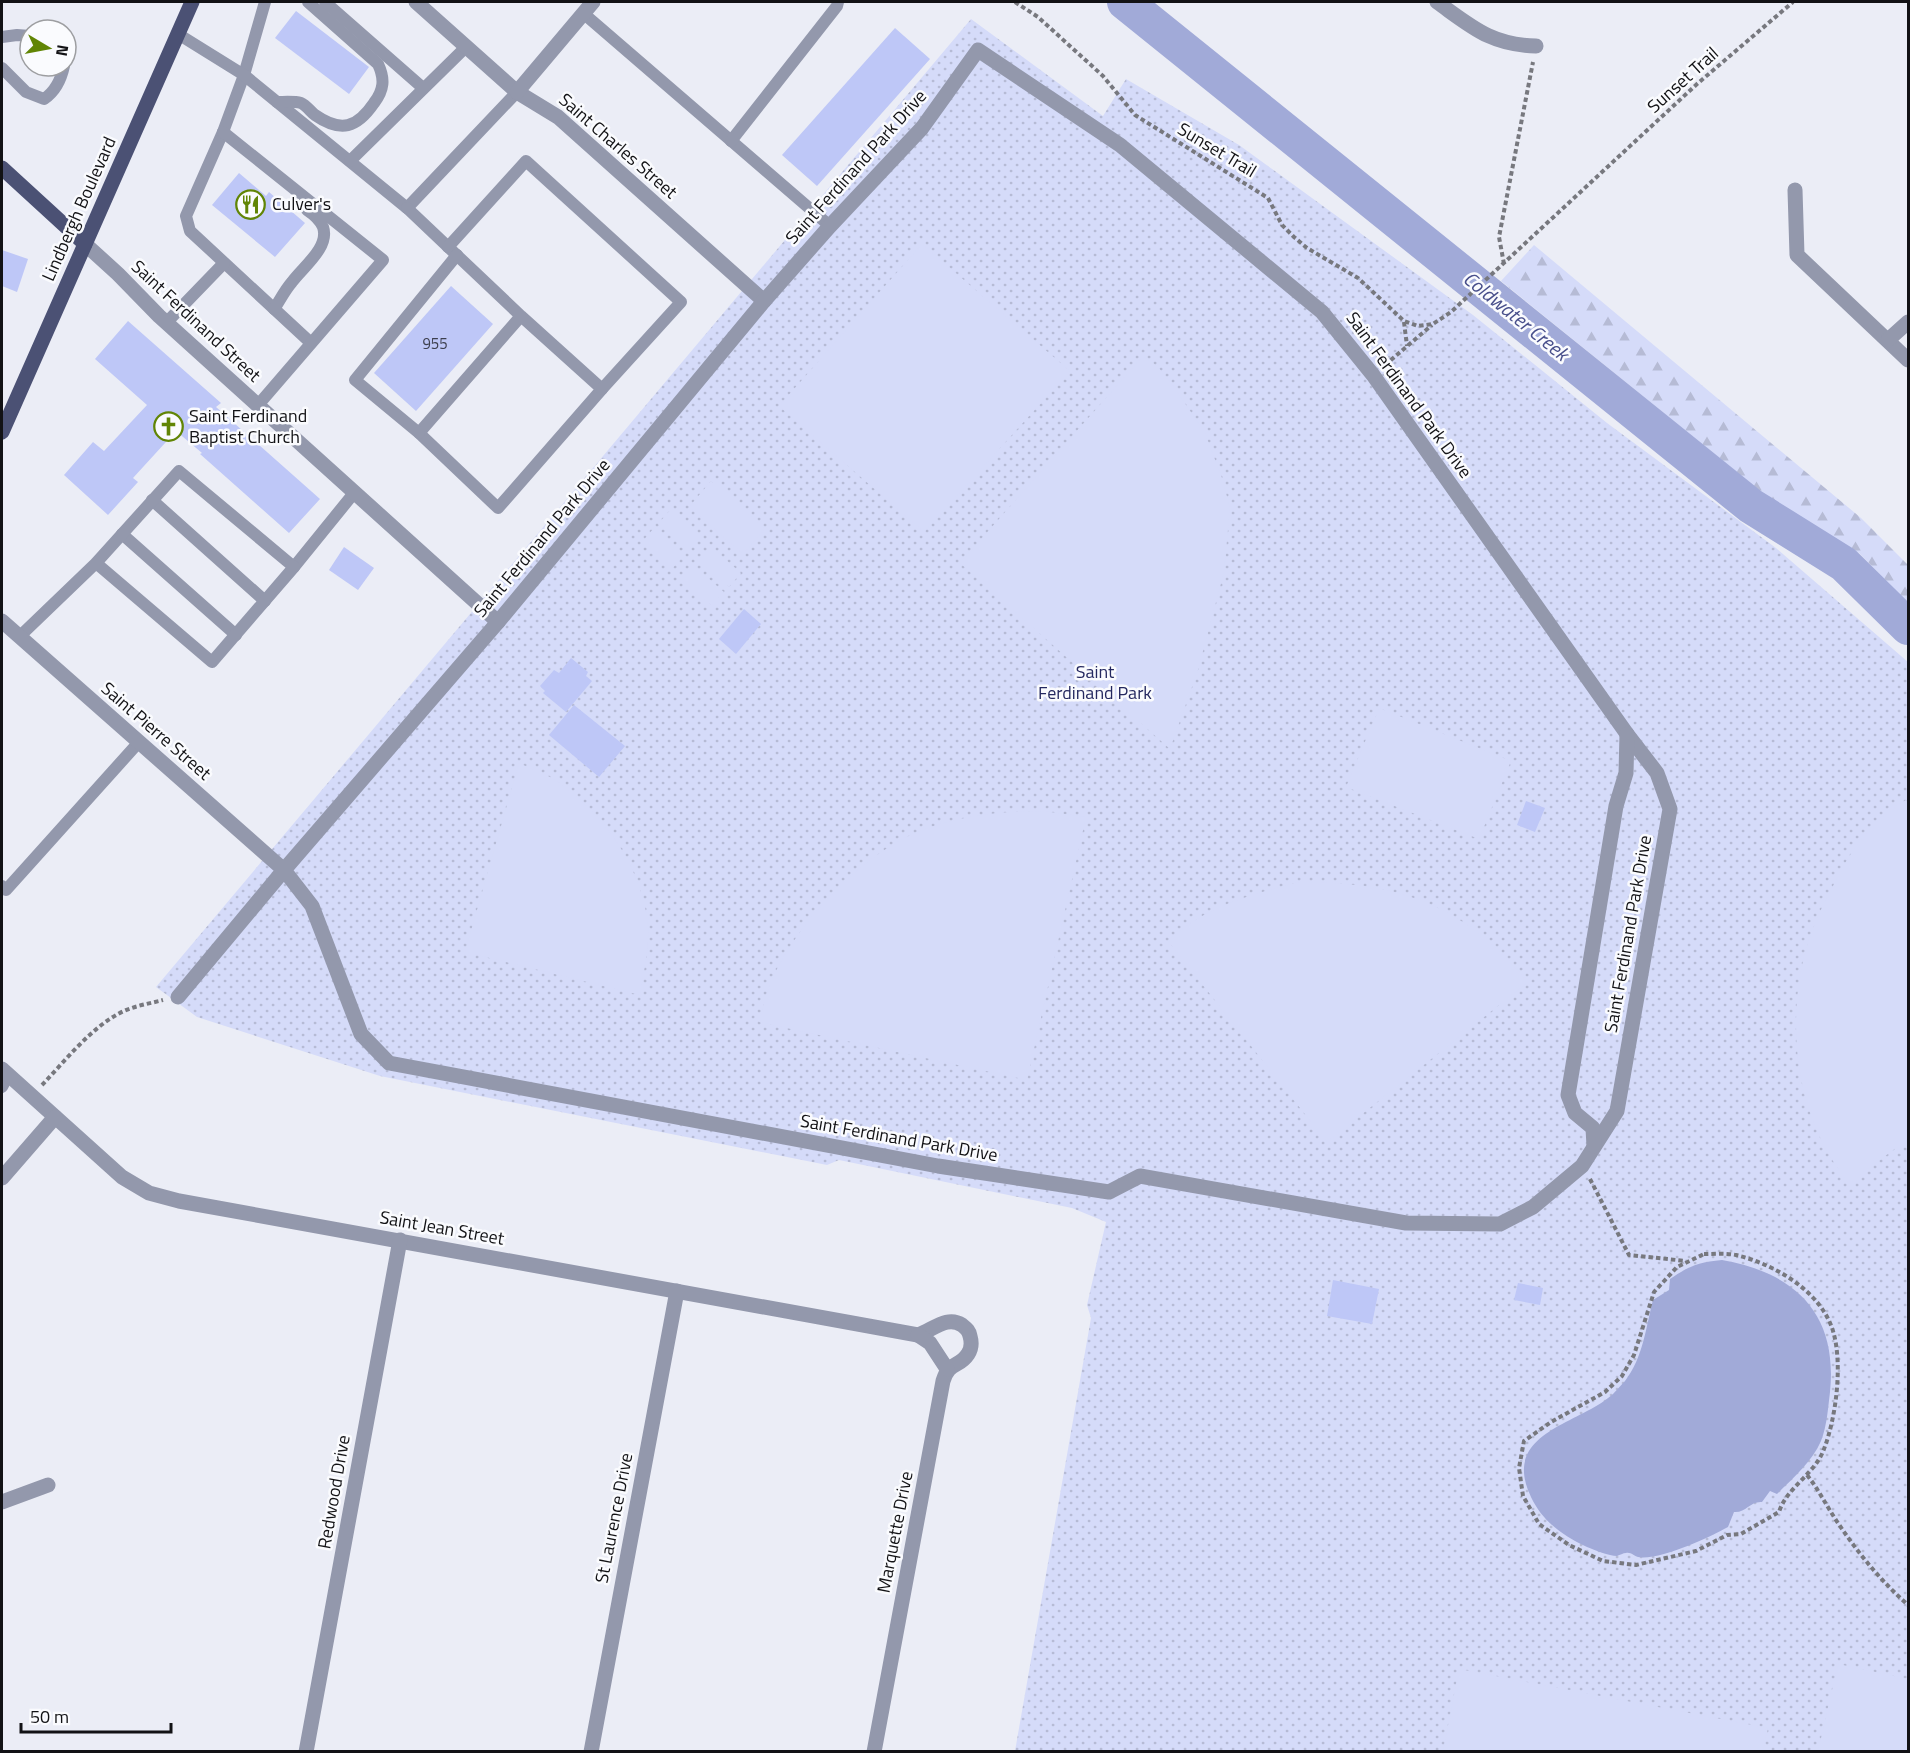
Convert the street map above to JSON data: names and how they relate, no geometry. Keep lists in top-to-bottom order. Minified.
{"streets":{"main road":["Lindbergh Boulevard","Saint Ferdinand Street"],"street":["Saint Charles Street","Saint Ferdinand Park Drive","Saint Pierre Street","Saint Jean Street","Redwood Drive","St Laurence Drive","Marquette Drive"],"path":["Sunset Trail"]},"crossings":[["Sunset Trail","Saint Ferdinand Park Drive"],["Saint Charles Street","Saint Ferdinand Park Drive"],["Saint Ferdinand Park Drive","Saint Ferdinand Street"],["Saint Ferdinand Park Drive","Saint Pierre Street"],["Lindbergh Boulevard","Saint Ferdinand Street"],["Saint Jean Street","Redwood Drive"],["Saint Jean Street","St Laurence Drive"]],"water":["Coldwater Creek"],"parks":["Saint Ferdinand Park"],"places":{"restaurant":["Culver's"],"church":["Saint Ferdinand Baptist Church"]},"house_numbers":["955"],"scale_bar":"50 m","north":"right"}
